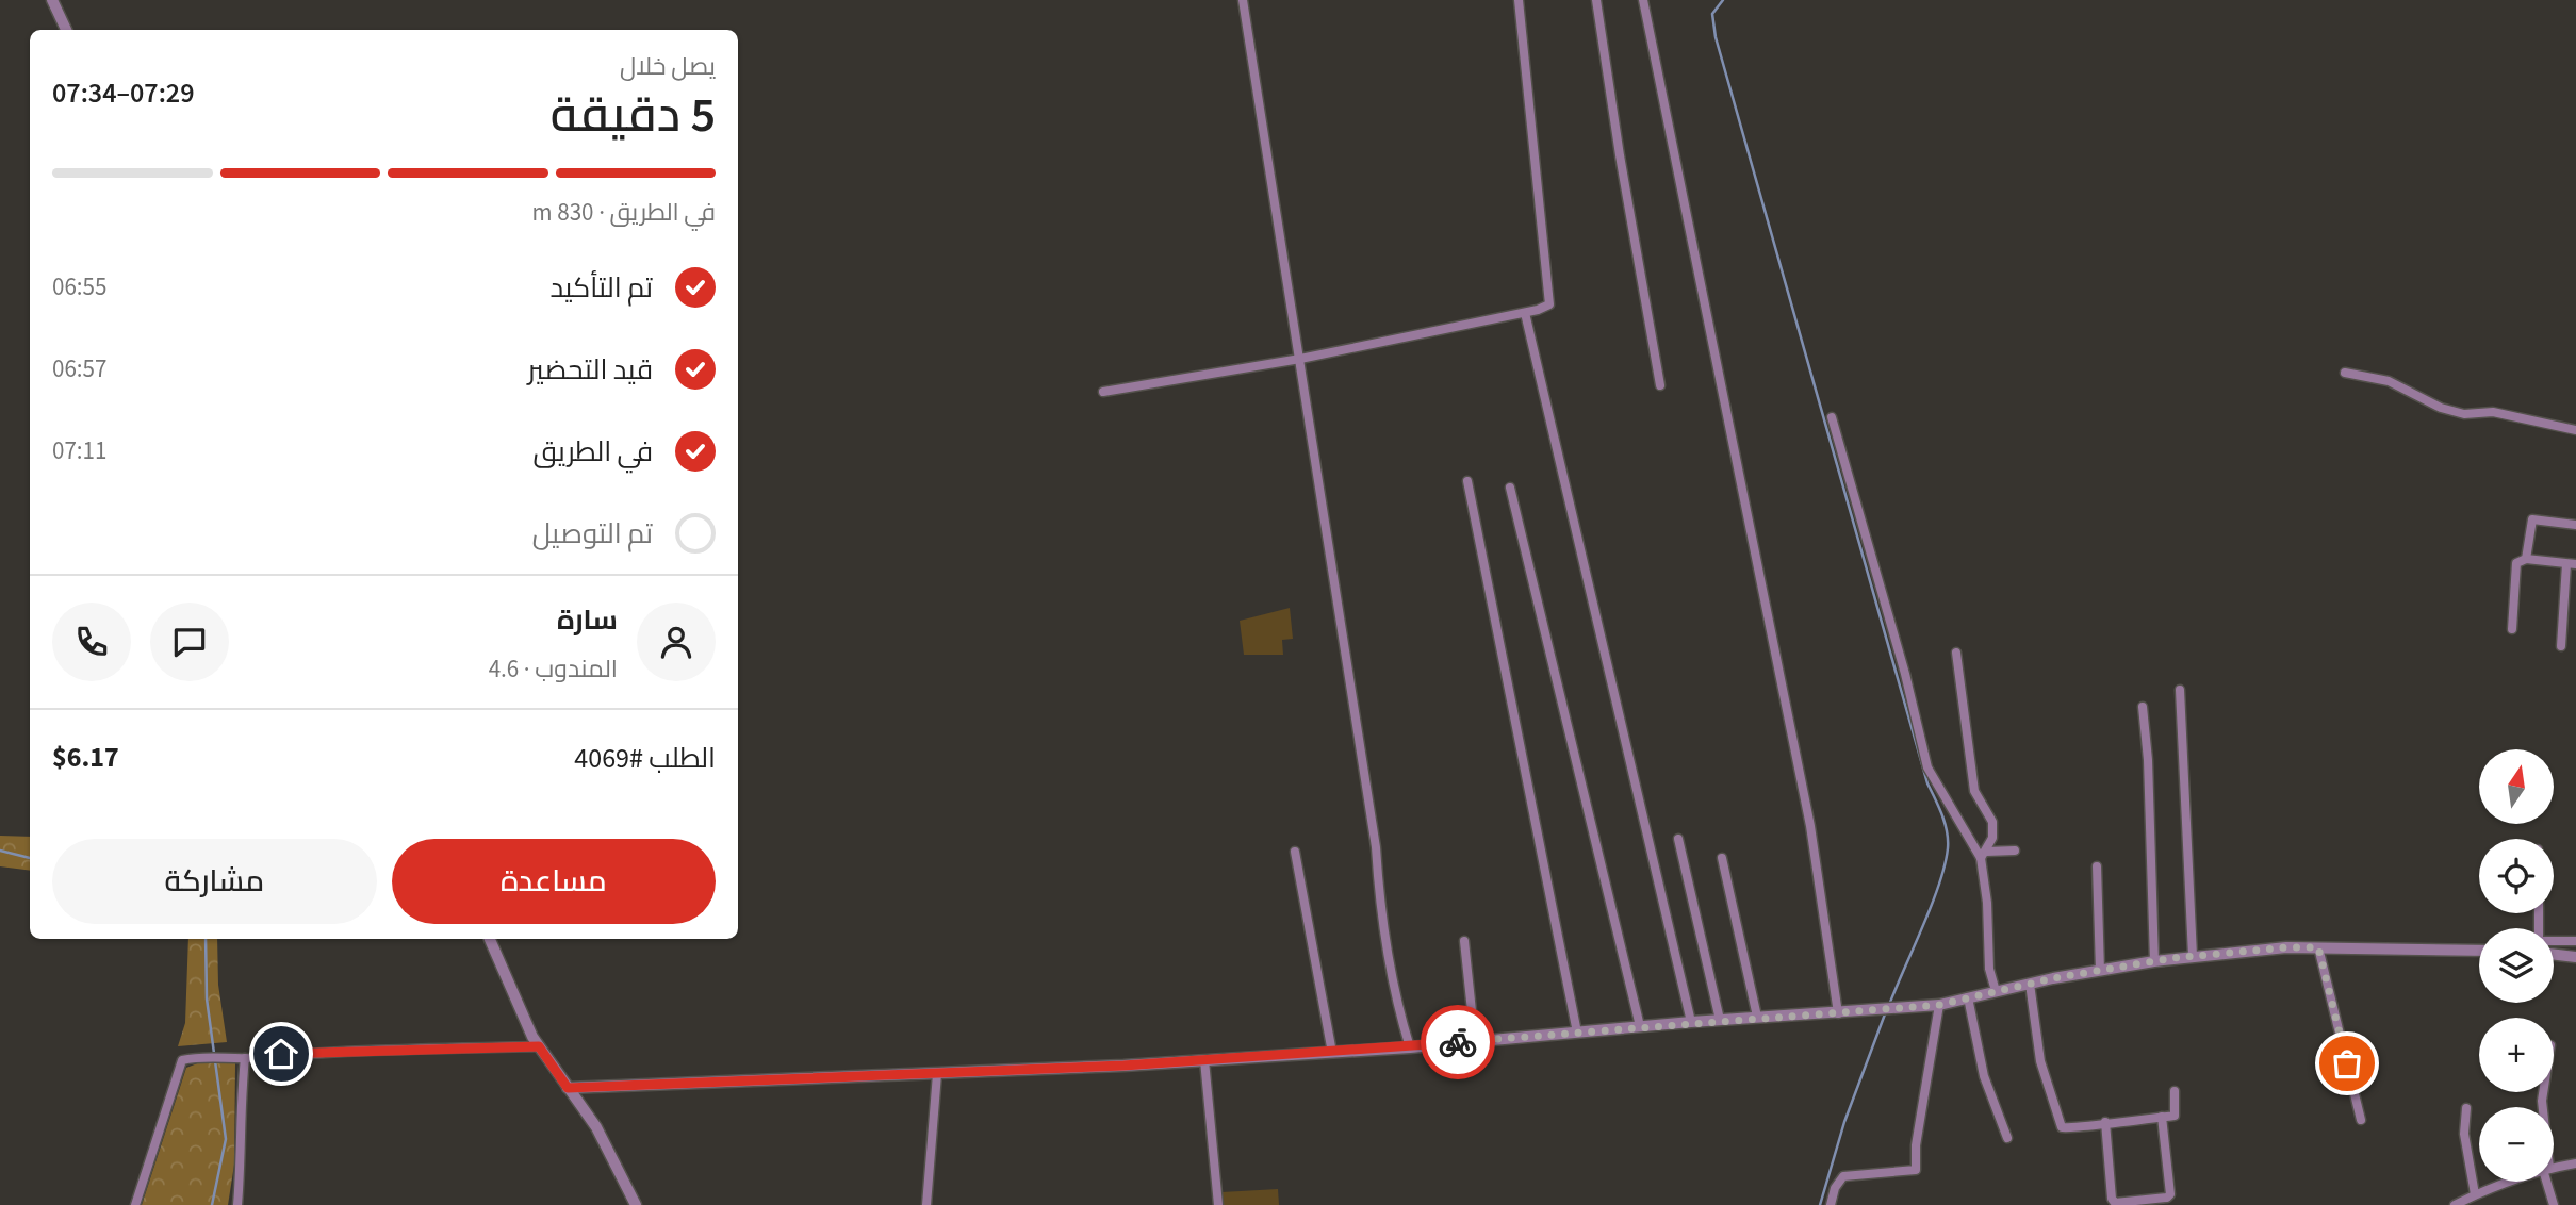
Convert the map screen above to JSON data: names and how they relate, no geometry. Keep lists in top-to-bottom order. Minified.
{"north":"top","page":{"heading":["5 دقيقة","يصل خلال","07:29–07:34"],"panel":["سارة","المندوب · 4.6","الطلب #4069","$6.17"],"bar":"في الطريق · 830 m","list":[["تم التأكيد","06:55"],["قيد التحضير","06:57"],["في الطريق","07:11"],"تم التوصيل"],"map_buttons":["+","−"],"buttons":["مساعدة","مشاركة"]}}
